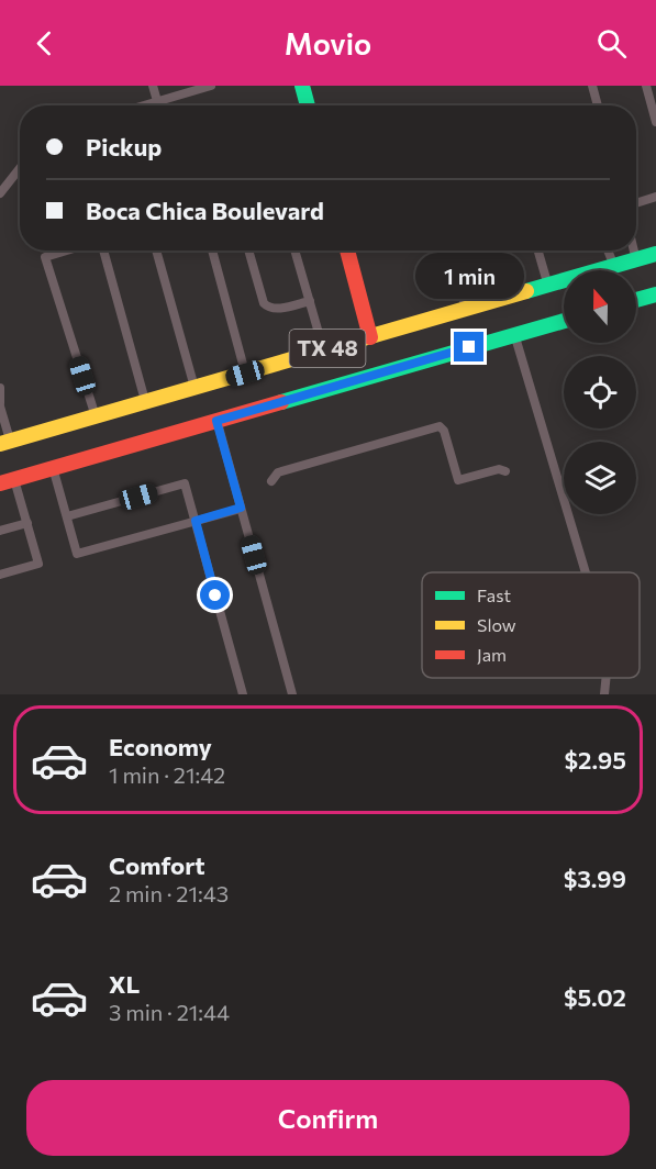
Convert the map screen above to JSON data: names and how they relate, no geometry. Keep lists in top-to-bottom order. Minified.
{"streets":{"main road":["TX 48"]},"legend":["Fast","Slow","Jam"],"north":"top","page":{"header":"Movio","banner":["Pickup","Boca Chica Boulevard"],"bubble":"1 min","list":[{"name":"Economy","note":"1 min · 21:42","value":"$2.95"},{"name":"Comfort","note":"2 min · 21:43","value":"$3.99"},{"name":"XL","note":"3 min · 21:44","value":"$5.02"}],"buttons":"Confirm"}}
